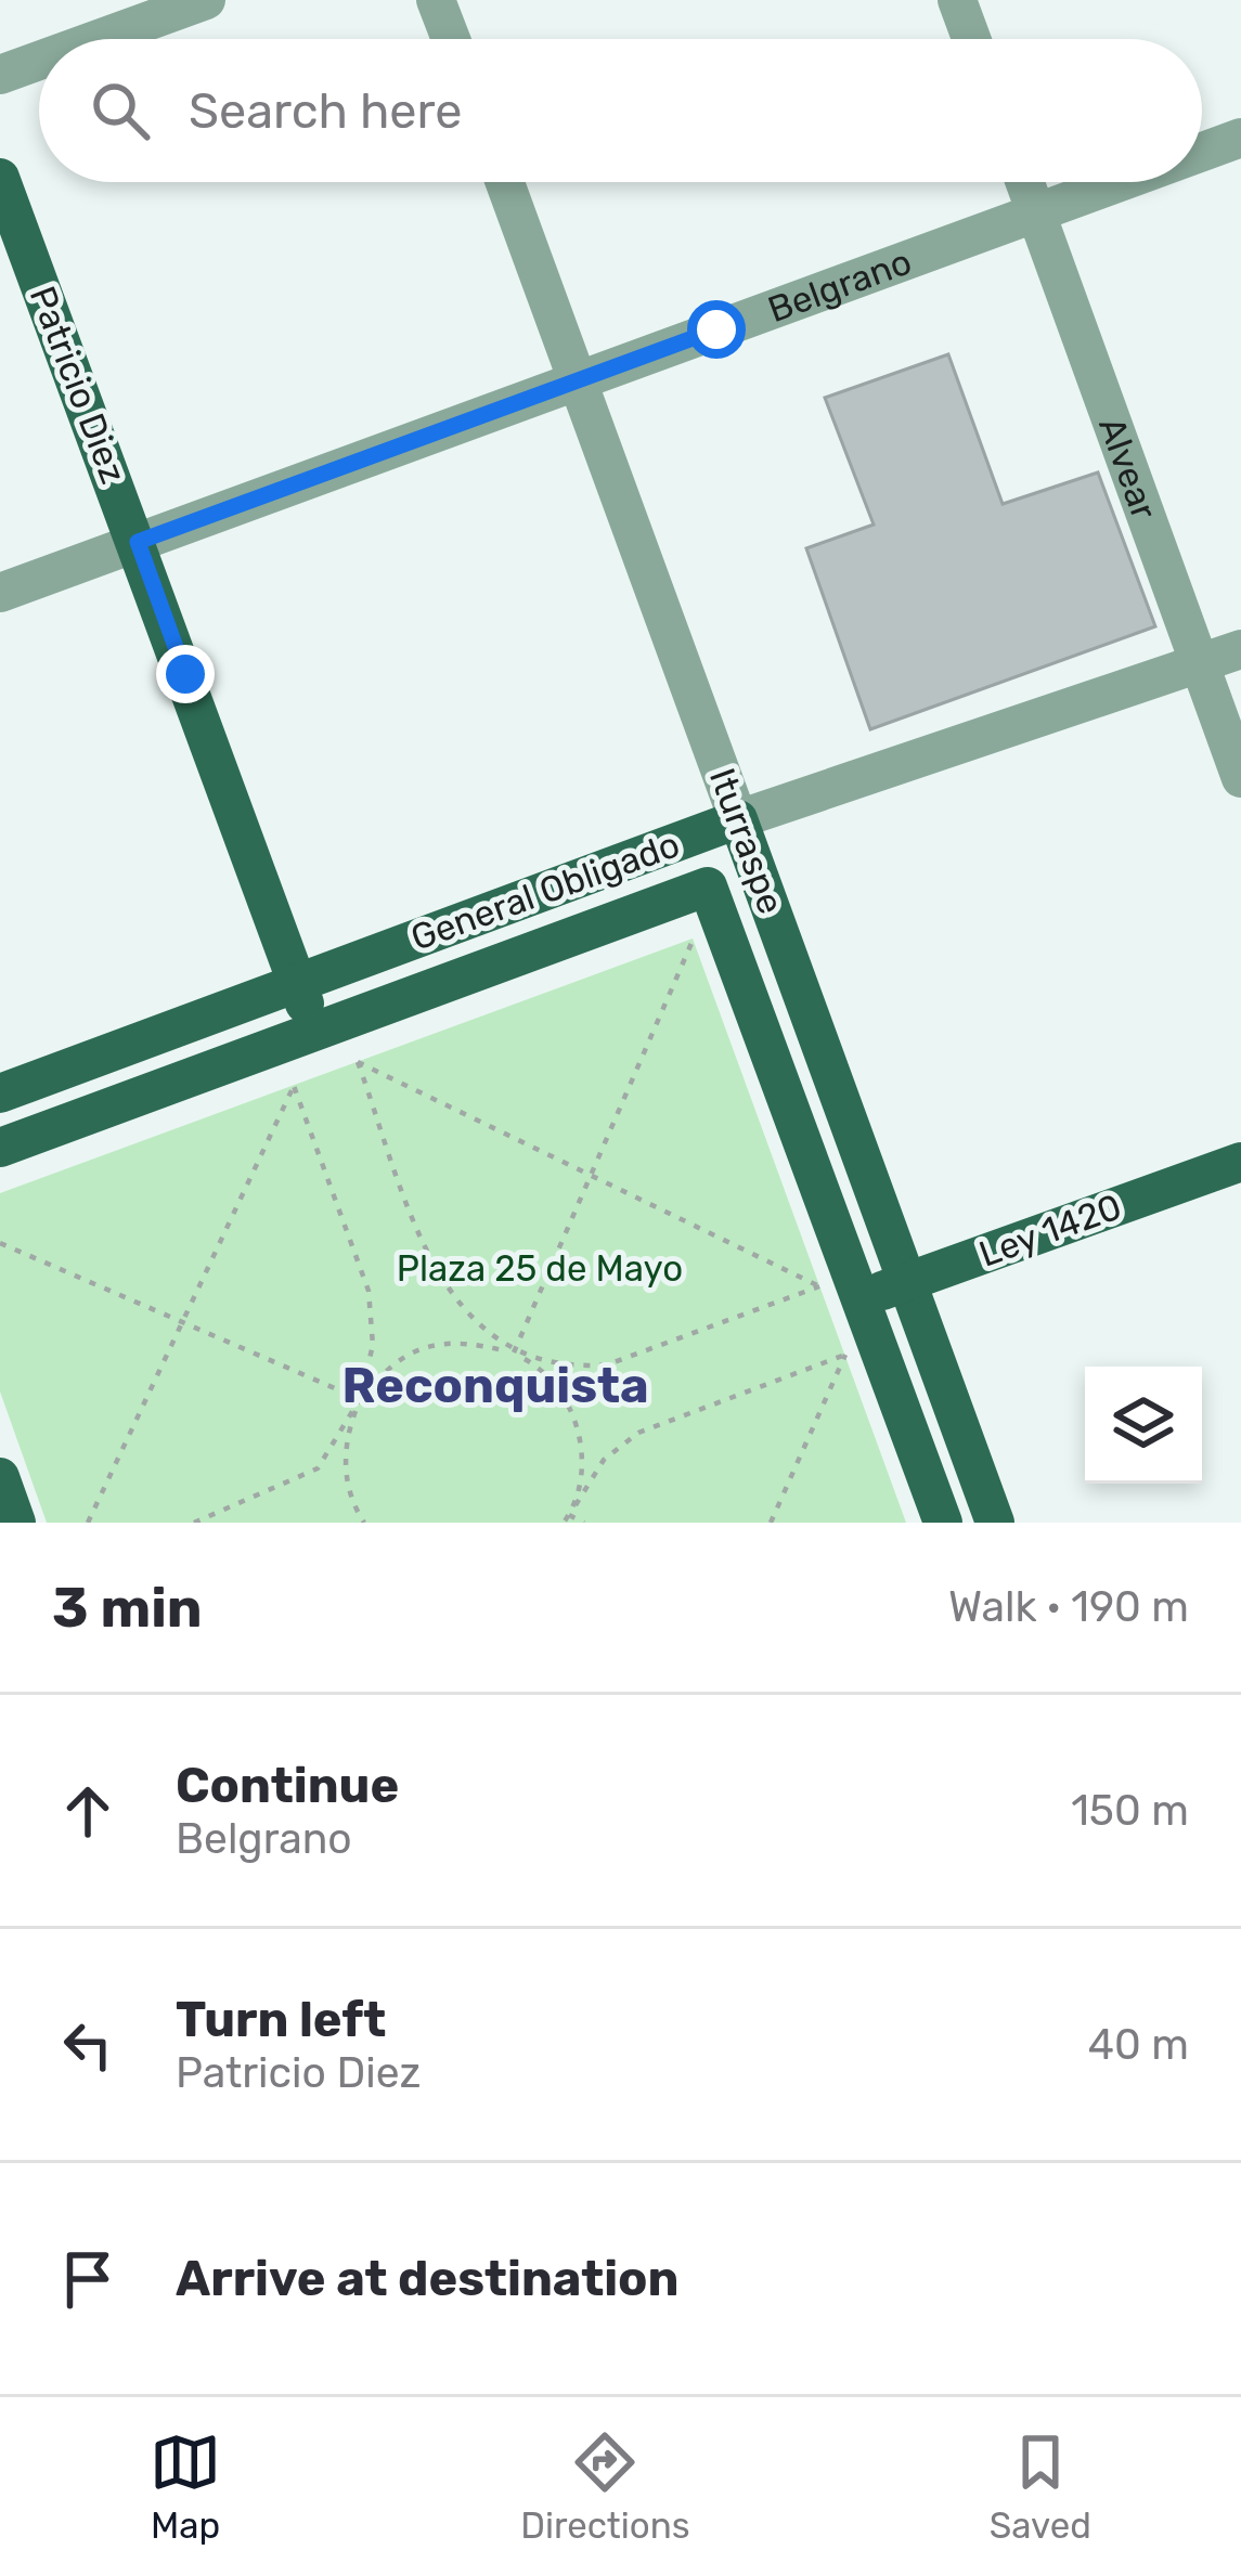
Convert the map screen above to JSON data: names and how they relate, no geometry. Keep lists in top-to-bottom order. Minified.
{"streets":{"main road":["Patricio Diez","Iturraspe","General Obligado","Ley 1420"],"street":["Belgrano","Alvear"]},"crossings":[["Belgrano","Patricio Diez"],["Belgrano","Alvear"],["Belgrano","Iturraspe"],["Patricio Diez","Iturraspe"],["Patricio Diez","General Obligado"],["Alvear","General Obligado"],["Iturraspe","General Obligado"],["Iturraspe","Ley 1420"]],"districts":["Reconquista"],"parks":["Plaza 25 de Mayo"],"page":{"search":"Search here","heading":["3 min","Walk · 190 m"],"list":[["Continue","Belgrano","150 m"],["Turn left","Patricio Diez","40 m"],"Arrive at destination"],"nav":["Map","Directions","Saved"]}}
